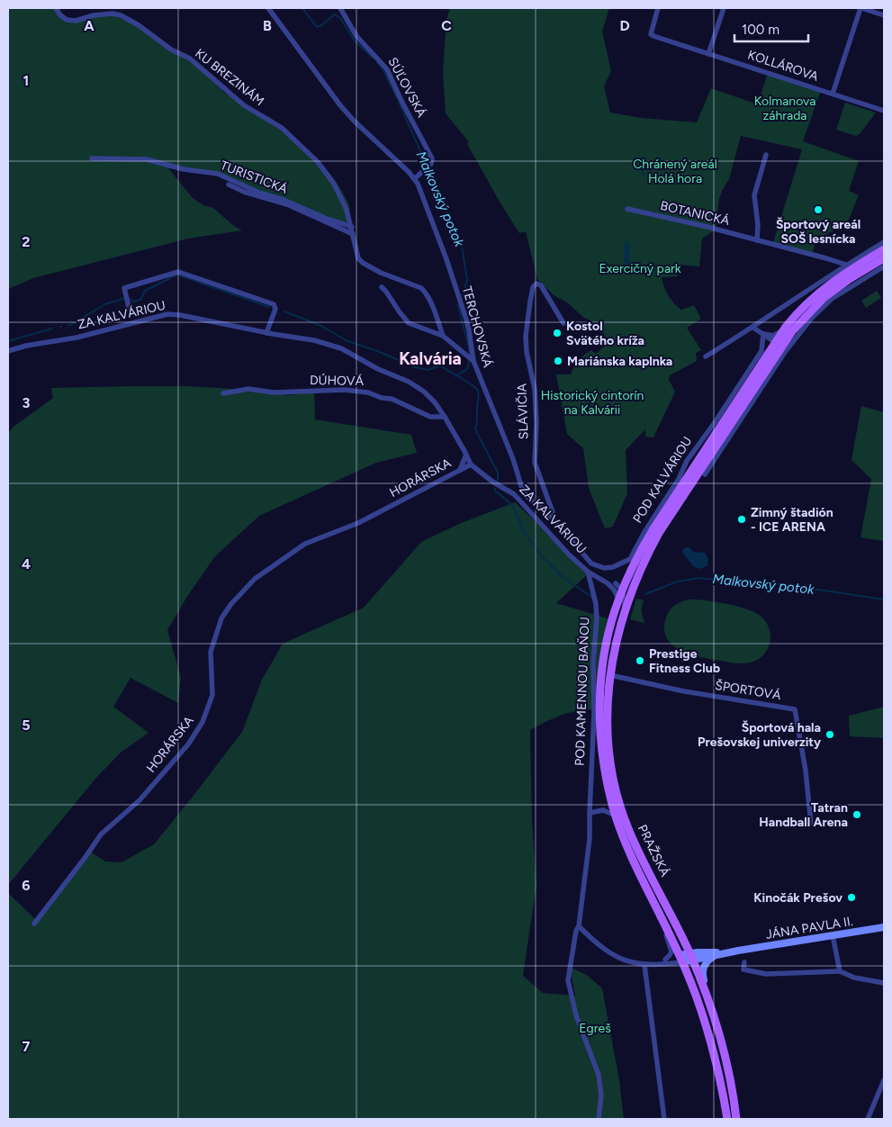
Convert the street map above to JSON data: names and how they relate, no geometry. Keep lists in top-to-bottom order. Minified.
{"streets":{"main road":["POD KALVÁRIOU","PRAŽSKÁ"],"street":["KOLLÁROVA","KU BREZINÁM","SÚĽOVSKÁ","TURISTICKÁ","BOTANICKÁ","ZA KALVÁRIOU","TERCHOVSKÁ","DÚHOVÁ","SLÁVIČIA","HORÁRSKA","ŠPORTOVÁ","POD KAMENNOU BAŇOU","JÁNA PAVLA II."]},"crossings":[["KU BREZINÁM","TURISTICKÁ"],["SÚĽOVSKÁ","TERCHOVSKÁ"],["ZA KALVÁRIOU","DÚHOVÁ"],["ZA KALVÁRIOU","HORÁRSKA"],["ZA KALVÁRIOU","POD KALVÁRIOU"],["ZA KALVÁRIOU","POD KAMENNOU BAŇOU"],["ZA KALVÁRIOU","PRAŽSKÁ"],["TERCHOVSKÁ","SLÁVIČIA"],["SLÁVIČIA","POD KALVÁRIOU"],["POD KALVÁRIOU","PRAŽSKÁ"],["ŠPORTOVÁ","PRAŽSKÁ"],["PRAŽSKÁ","JÁNA PAVLA II."]],"districts":["Kalvária"],"water":["Malkovský potok"],"parks":["Kolmanova záhrada","Chránený areál Holá hora","Exercičný park","Historický cintorín na Kalvárii","Egreš"],"places":["Športový areál SOŠ lesnícka","Kostol Svätého kríža","Mariánska kaplnka","Zimný štadión - ICE ARENA","Prestige Fitness Club","Športová hala Prešovskej univerzity","Tatran Handball Arena","Kinočák Prešov"],"scale_bar":"100 m","grid":{"columns":["A","B","C","D"],"rows":["1","2","3","4","5","6","7"]}}
